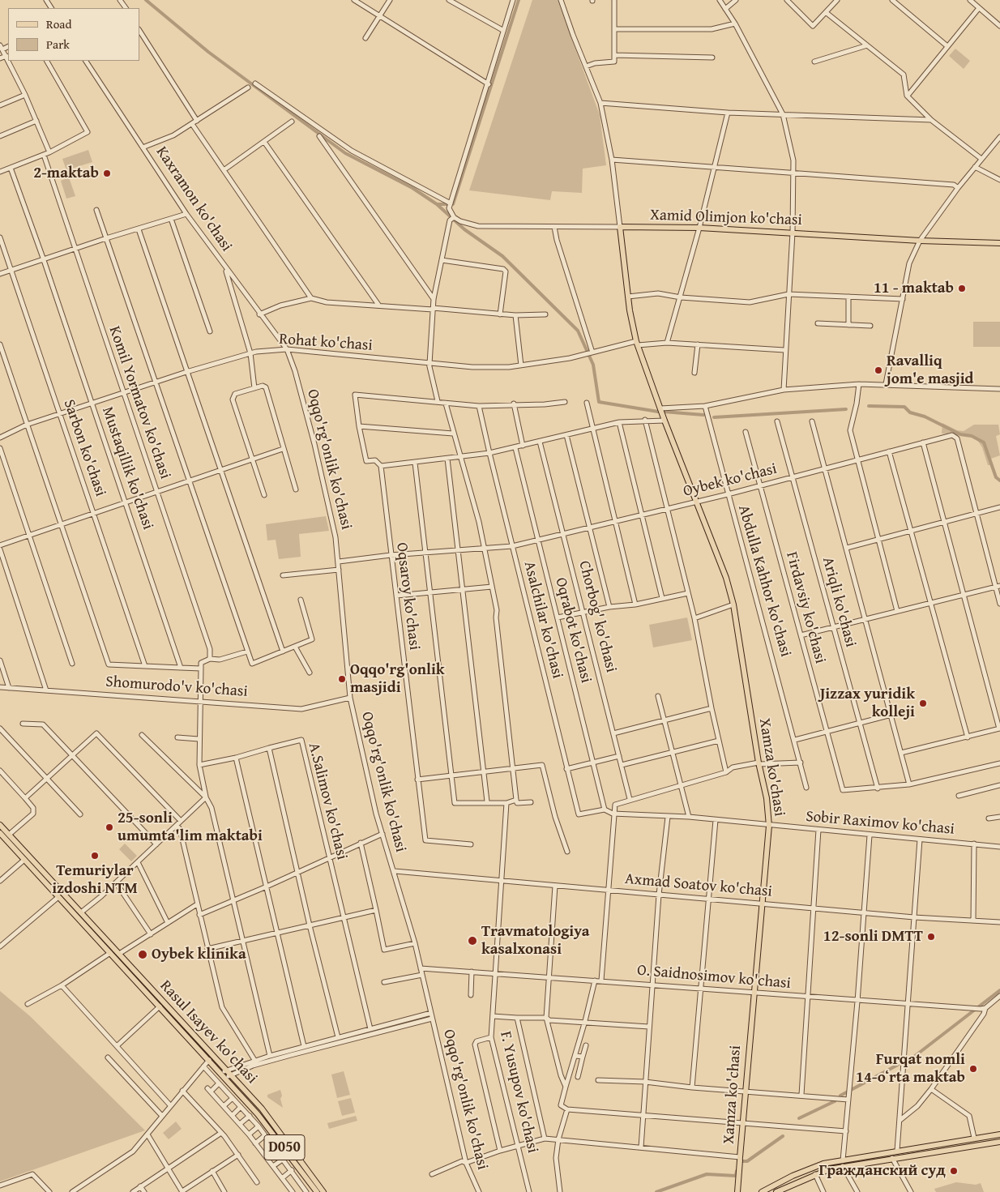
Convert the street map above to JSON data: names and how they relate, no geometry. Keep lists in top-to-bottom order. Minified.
{"streets":{"main road":["Xamid Olimjon ko'chasi","Xamza ko'chasi","Rasul Isayev ko'chasi","D050"],"street":["Kaxramon ko'chasi","Rohat ko'chasi","Komil Yormatov ko'chasi","Sarbon ko'chasi","Oqqo'rg'onlik ko'chasi","Mustaqillik ko'chasi","Oybek ko'chasi","Abdulla Kahhor ko'chasi","Oqsaroy ko'chasi","Ariqli ko'chasi","Firdavsiy ko'chasi","Chorbog' ko'chasi","Asalchilar ko'chasi","Oqrabot ko'chasi","Shomurodo'v ko'chasi","A.Salimov ko'chasi","Sobir Raximov ko'chasi","Axmad Soatov ko'chasi","O. Saidnosimov ko'chasi","F. Yusupov ko'chasi"]},"crossings":[["Kaxramon ko'chasi","Rohat ko'chasi"],["Kaxramon ko'chasi","Oqqo'rg'onlik ko'chasi"],["Xamid Olimjon ko'chasi","Xamza ko'chasi"],["Rohat ko'chasi","Komil Yormatov ko'chasi"],["Rohat ko'chasi","Sarbon ko'chasi"],["Rohat ko'chasi","Oqqo'rg'onlik ko'chasi"],["Rohat ko'chasi","Mustaqillik ko'chasi"],["Rohat ko'chasi","Xamza ko'chasi"],["Oqqo'rg'onlik ko'chasi","Oybek ko'chasi"],["Oqqo'rg'onlik ko'chasi","Shomurodo'v ko'chasi"],["Oqqo'rg'onlik ko'chasi","Axmad Soatov ko'chasi"],["Oqqo'rg'onlik ko'chasi","O. Saidnosimov ko'chasi"],["Oybek ko'chasi","Abdulla Kahhor ko'chasi"],["Oybek ko'chasi","Oqsaroy ko'chasi"],["Oybek ko'chasi","Ariqli ko'chasi"],["Oybek ko'chasi","Firdavsiy ko'chasi"],["Oybek ko'chasi","Chorbog' ko'chasi"],["Oybek ko'chasi","Asalchilar ko'chasi"],["Oybek ko'chasi","Oqrabot ko'chasi"],["Oybek ko'chasi","Xamza ko'chasi"],["Ariqli ko'chasi","Firdavsiy ko'chasi"],["Asalchilar ko'chasi","Oqrabot ko'chasi"],["Xamza ko'chasi","Sobir Raximov ko'chasi"],["Xamza ko'chasi","Axmad Soatov ko'chasi"],["Xamza ko'chasi","O. Saidnosimov ko'chasi"],["Axmad Soatov ko'chasi","F. Yusupov ko'chasi"],["O. Saidnosimov ko'chasi","F. Yusupov ko'chasi"]],"places":["2-maktab","11 - maktab","Ravalliq jom'e masjid","Oqqo'rg'onlik masjidi","Jizzax yuridik kolleji","25-sonli umumta'lim maktabi","Temuriylar izdoshi NTM","12-sonli DMTT","Travmatologiya kasalxonasi","Oybek klinika","Furqat nomli 14-oʻrta maktab","Гражданский суд"],"legend":["Road","Park"]}
